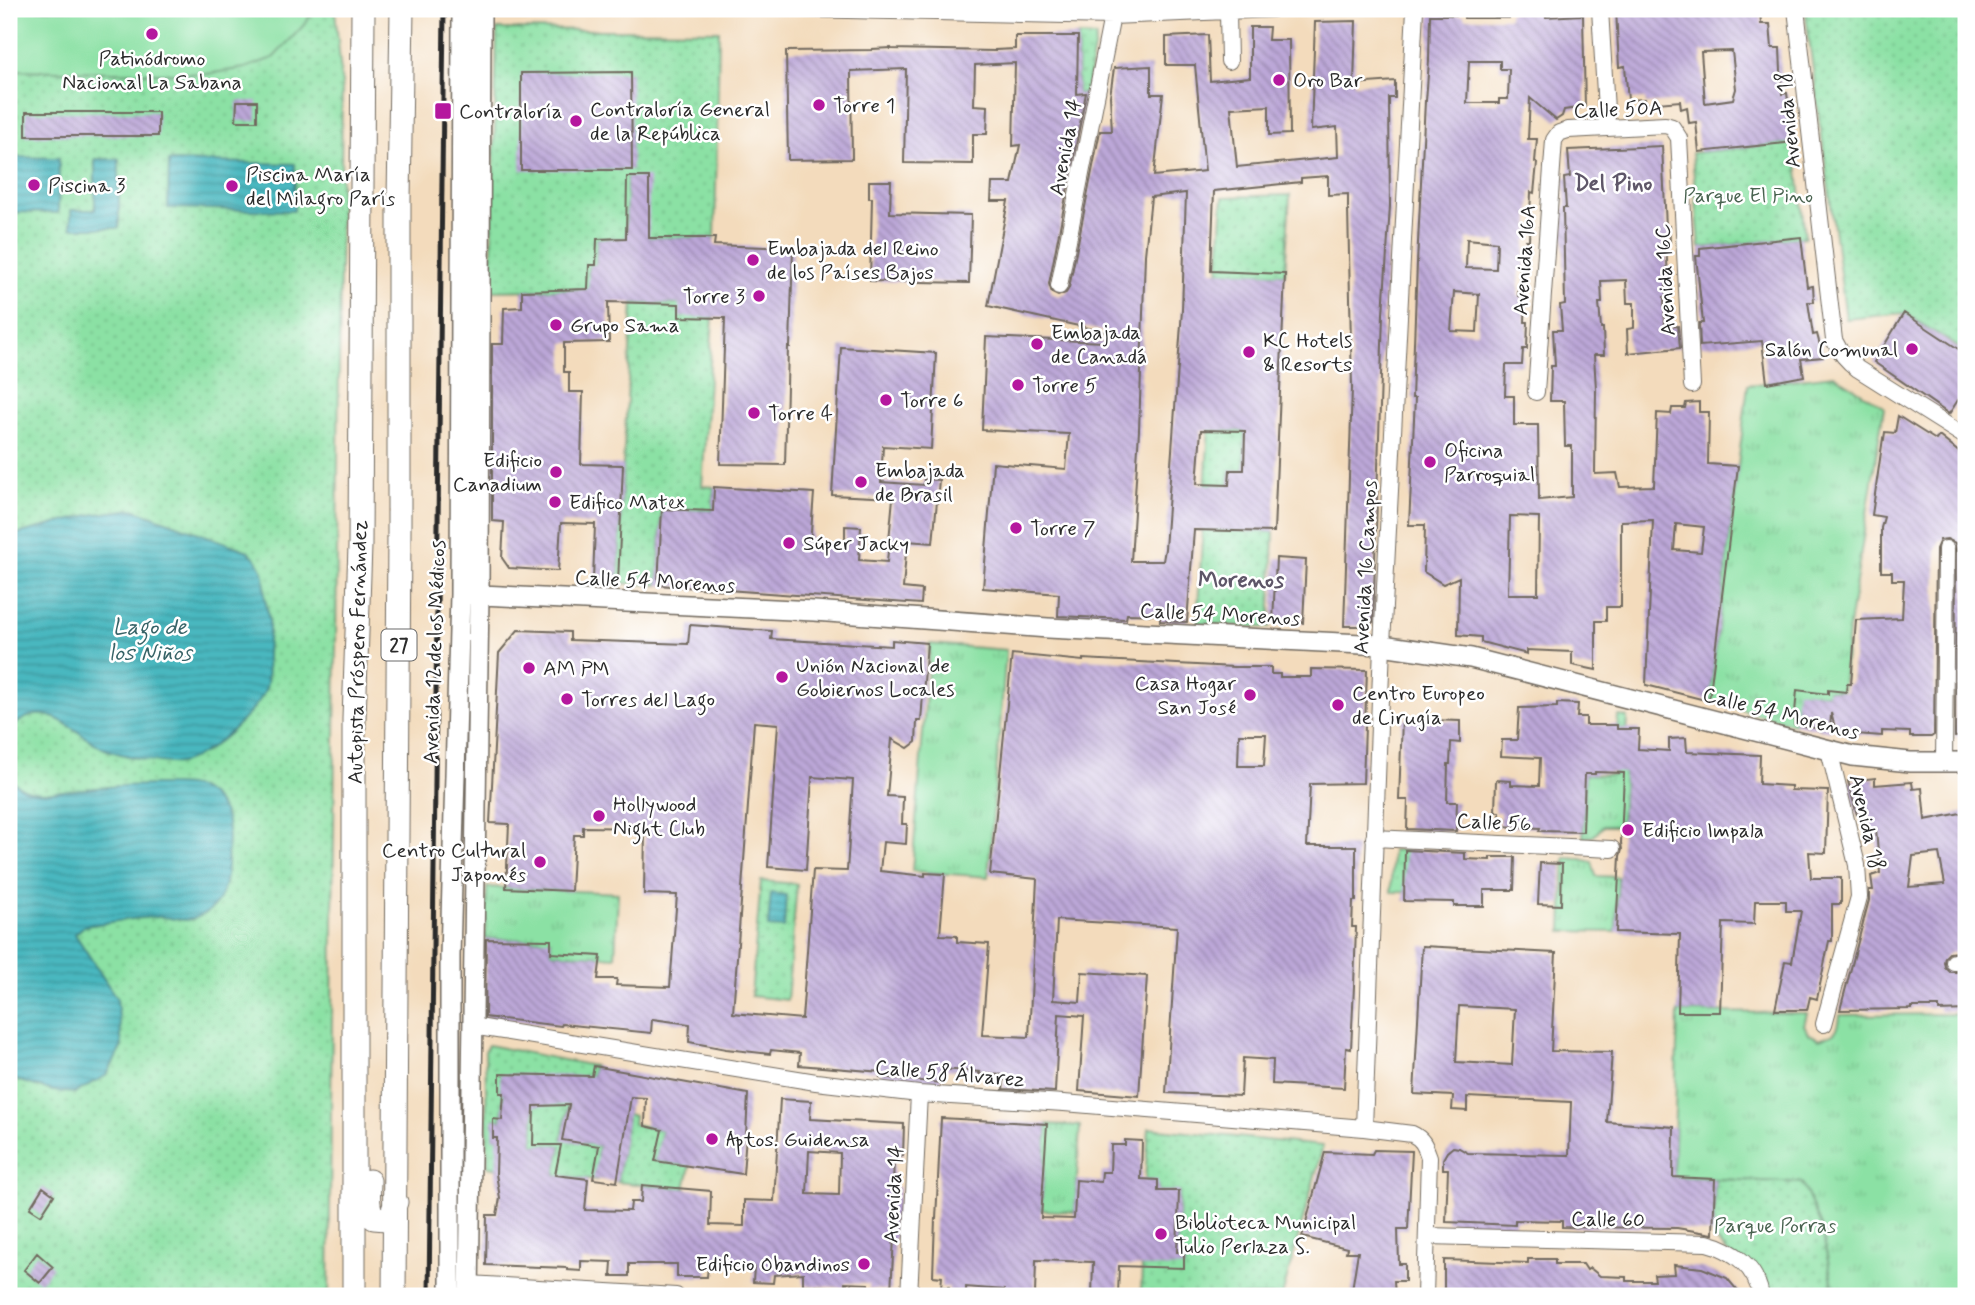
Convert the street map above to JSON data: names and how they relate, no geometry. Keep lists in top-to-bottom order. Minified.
{"streets":{"highway":["27","Autopista Próspero Fernández"],"main road":["Calle 54 Morenos","Avenida 12 de los Médicos"],"street":["Calle 50A","Avenida 18","Avenida 14","Avenida 16A","Avenida 16C","Avenida 16 Campos","Calle 56","Calle 58 Álvarez","Calle 60"]},"crossings":[["Calle 50A","Avenida 16A"],["Calle 50A","Avenida 16C"],["Avenida 18","Calle 54 Morenos"],["Avenida 14","Calle 58 Álvarez"],["Avenida 16 Campos","Calle 54 Morenos"],["Avenida 16 Campos","Calle 56"],["Avenida 16 Campos","Calle 58 Álvarez"],["Calle 54 Morenos","Avenida 12 de los Médicos"],["Avenida 12 de los Médicos","Calle 58 Álvarez"],["Calle 58 Álvarez","Calle 60"]],"districts":["Del Pino","Morenos"],"water":["Lago de los Niños"],"parks":["Parque El Pino","Parque Porras"],"places":{"other":["Patinódromo Nacional La Sabana","Oro Bar","Torre 1","Contraloría General de la República","Piscina 3","Piscina María del Milagro París","Embajada del Reino de los Países Bajos","Torre 3","Grupo Sama","Embajada de Canadá","Salón Comunal","KC Hotels & Resorts","Torre 5","Torre 6","Torre 4","Oficina Parroquial","Edificio Canadium","Embajada de Brasil","Edifico Matex","Torre 7","Súper Jacky","AM PM","Unión Nacional de Gobiernos Locales","Casa Hogar San José","Torres del Lago","Centro Europeo de Cirugía","Hollywood Night Club","Edificio Impala","Centro Cultural Japonés","Aptos. Guidensa","Biblioteca Municipal Tulio Perlaza S.","Edificio Obandinos"],"transit":["Contraloría"]}}
